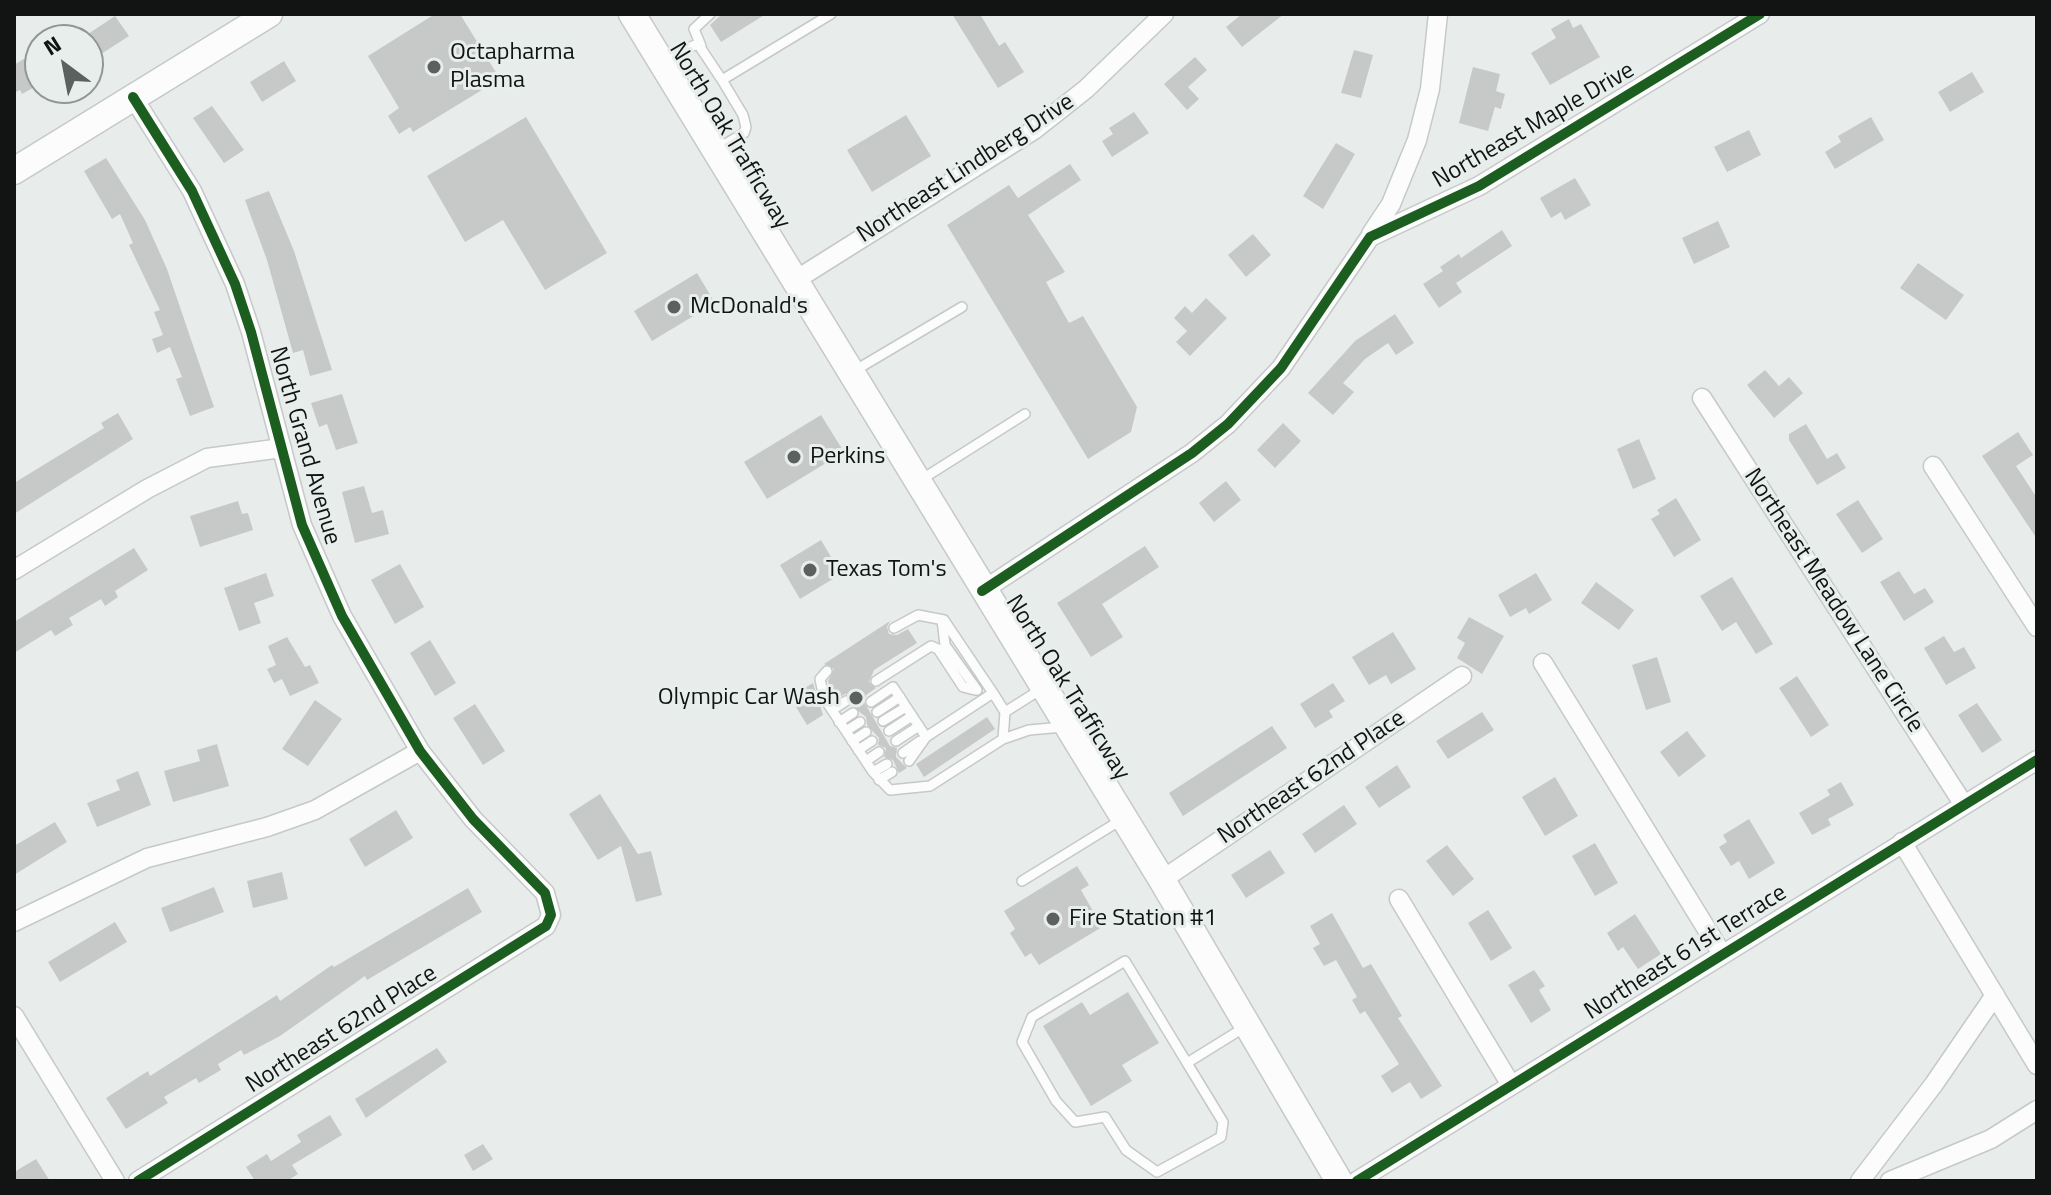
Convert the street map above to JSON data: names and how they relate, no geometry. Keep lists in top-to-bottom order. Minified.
{"streets":{"main road":["North Oak Trafficway"],"street":["Northeast Maple Drive","Northeast Lindberg Drive","North Grand Avenue","Northeast Meadow Lane Circle","Northeast 62nd Place","Northeast 61st Terrace"]},"crossings":[["North Oak Trafficway","Northeast Lindberg Drive"],["North Oak Trafficway","Northeast 62nd Place"],["North Grand Avenue","Northeast 62nd Place"],["Northeast Meadow Lane Circle","Northeast 61st Terrace"]],"places":["Octapharma Plasma","McDonald's","Perkins","Texas Tom's","Olympic Car Wash","Fire Station #1"],"north":"top left"}
